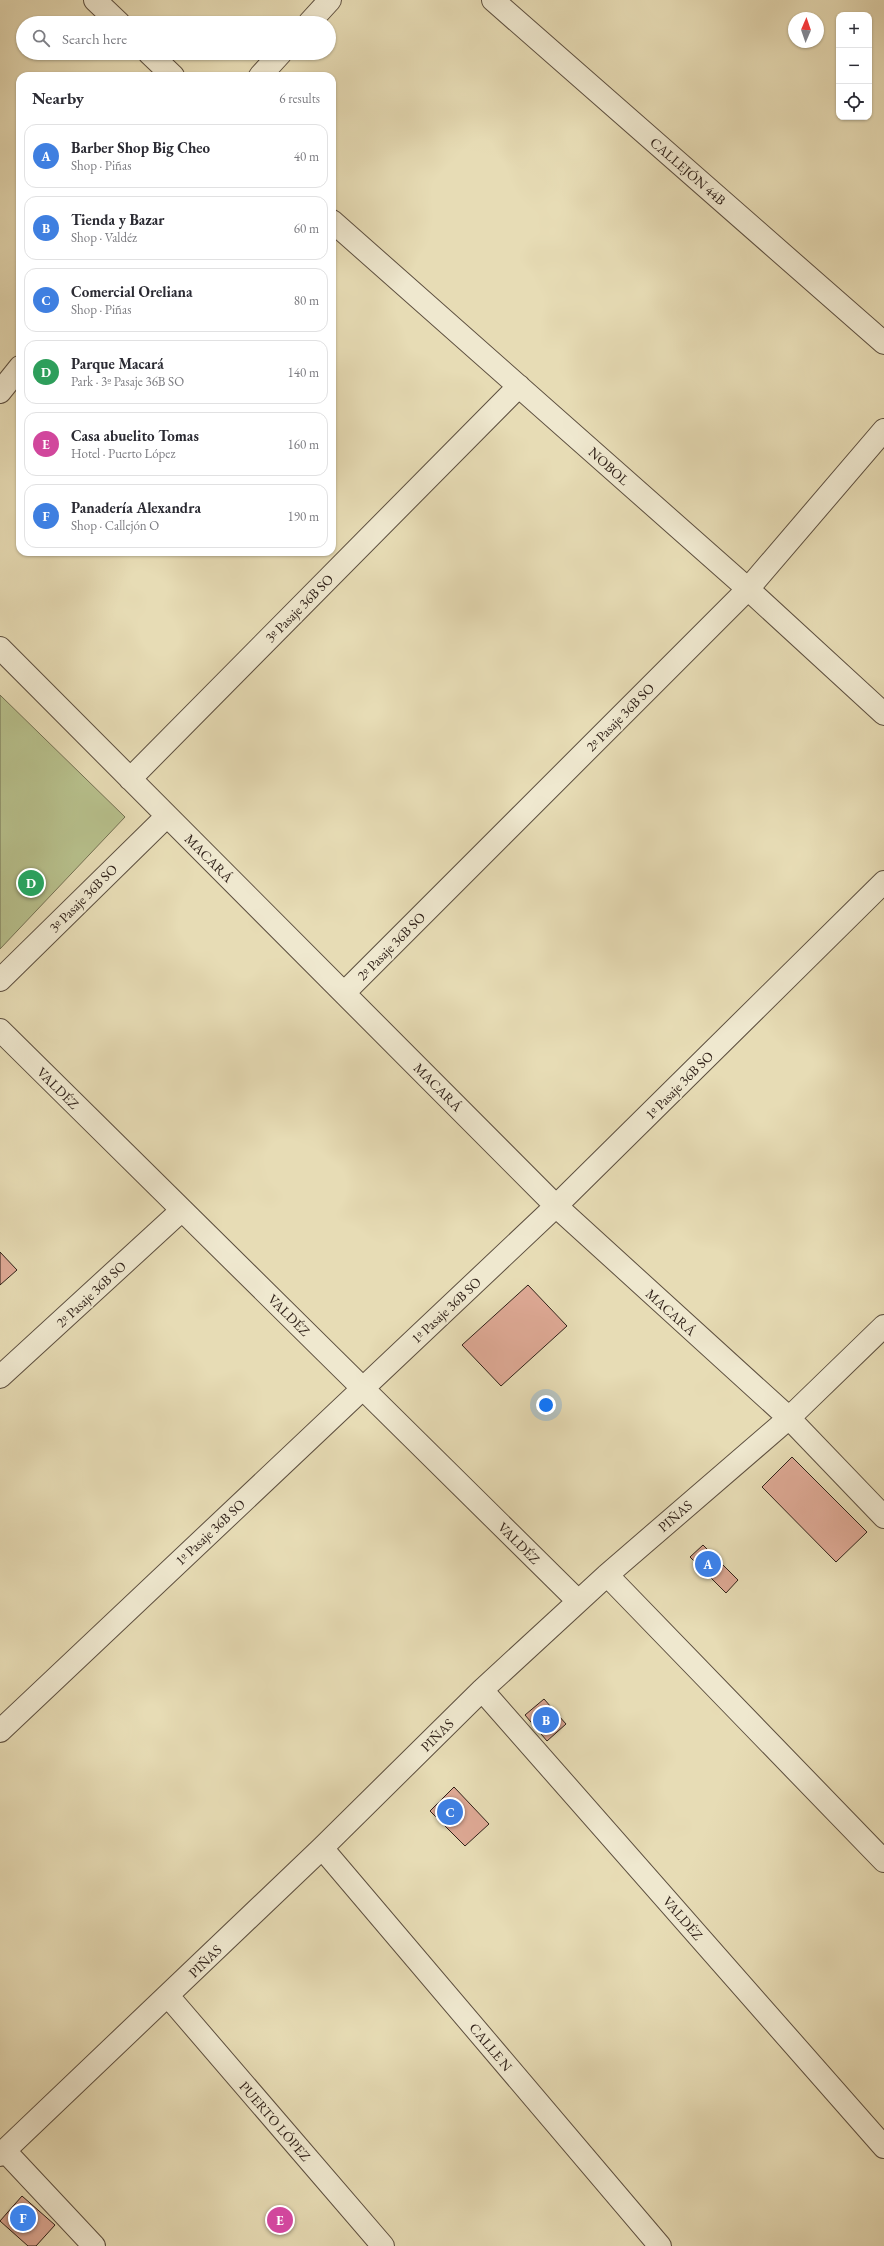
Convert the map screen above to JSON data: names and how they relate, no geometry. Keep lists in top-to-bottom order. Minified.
{"streets":{"street":["CALLEJÓN 44B","NOBOL","3º Pasaje 36B SO","2º Pasaje 36B SO","MACARÁ","1º Pasaje 36B SO","VALDÉZ","PIÑAS","CALLE N","PUERTO LÓPEZ"]},"crossings":[["NOBOL","3º Pasaje 36B SO"],["NOBOL","2º Pasaje 36B SO"],["3º Pasaje 36B SO","MACARÁ"],["2º Pasaje 36B SO","MACARÁ"],["2º Pasaje 36B SO","VALDÉZ"],["MACARÁ","1º Pasaje 36B SO"],["MACARÁ","PIÑAS"],["1º Pasaje 36B SO","VALDÉZ"],["VALDÉZ","PIÑAS"],["PIÑAS","CALLE N"],["PIÑAS","PUERTO LÓPEZ"]],"north":"top","page":{"map_buttons":["+","−"],"search":"Search here","heading":["Nearby","6 results"],"list":[{"mark":"A","name":"Barber Shop Big Cheo","note":"Shop · Piñas","value":"40 m"},{"mark":"B","name":"Tienda y Bazar","note":"Shop · Valdéz","value":"60 m"},{"mark":"C","name":"Comercial Oreliana","note":"Shop · Piñas","value":"80 m"},{"mark":"D","name":"Parque Macará","note":"Park · 3º Pasaje 36B SO","value":"140 m"},{"mark":"E","name":"Casa abuelito Tomas","note":"Hotel · Puerto López","value":"160 m"},{"mark":"F","name":"Panadería Alexandra","note":"Shop · Callejón O","value":"190 m"}],"pins":["D","A","B","C","F","E"]}}
